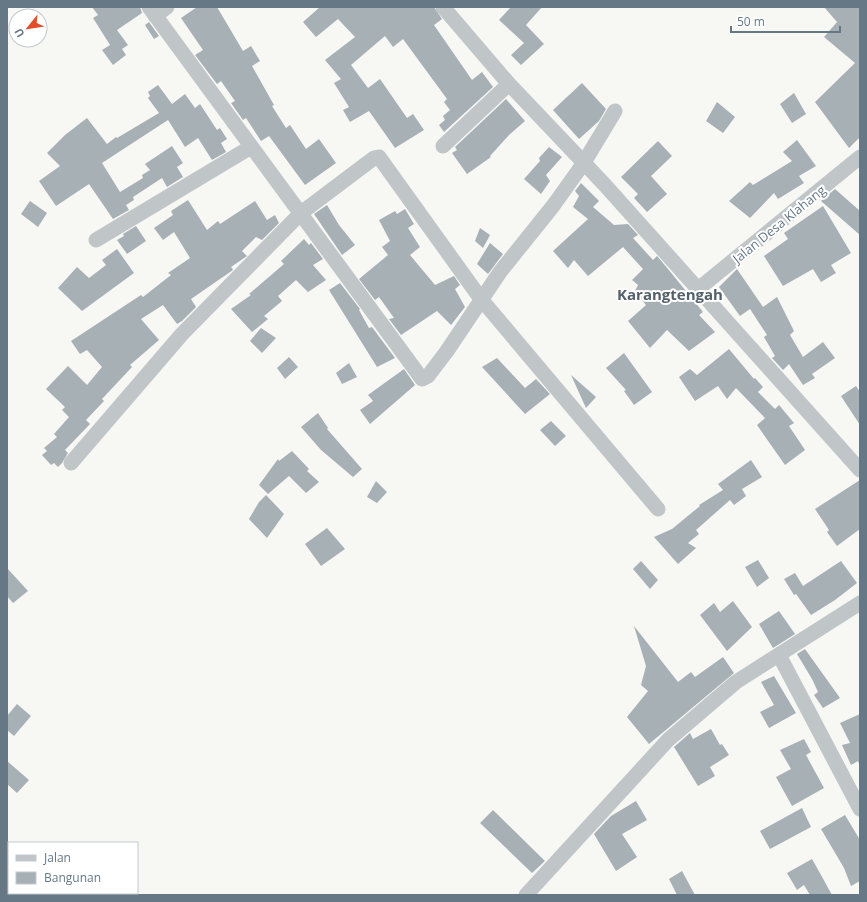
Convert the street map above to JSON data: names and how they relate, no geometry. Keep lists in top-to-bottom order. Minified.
{"streets":{"street":["Jalan Desa Klahang"]},"districts":["Karangtengah"],"legend":["Jalan","Bangunan"],"scale_bar":"50 m","north":"bottom left"}
